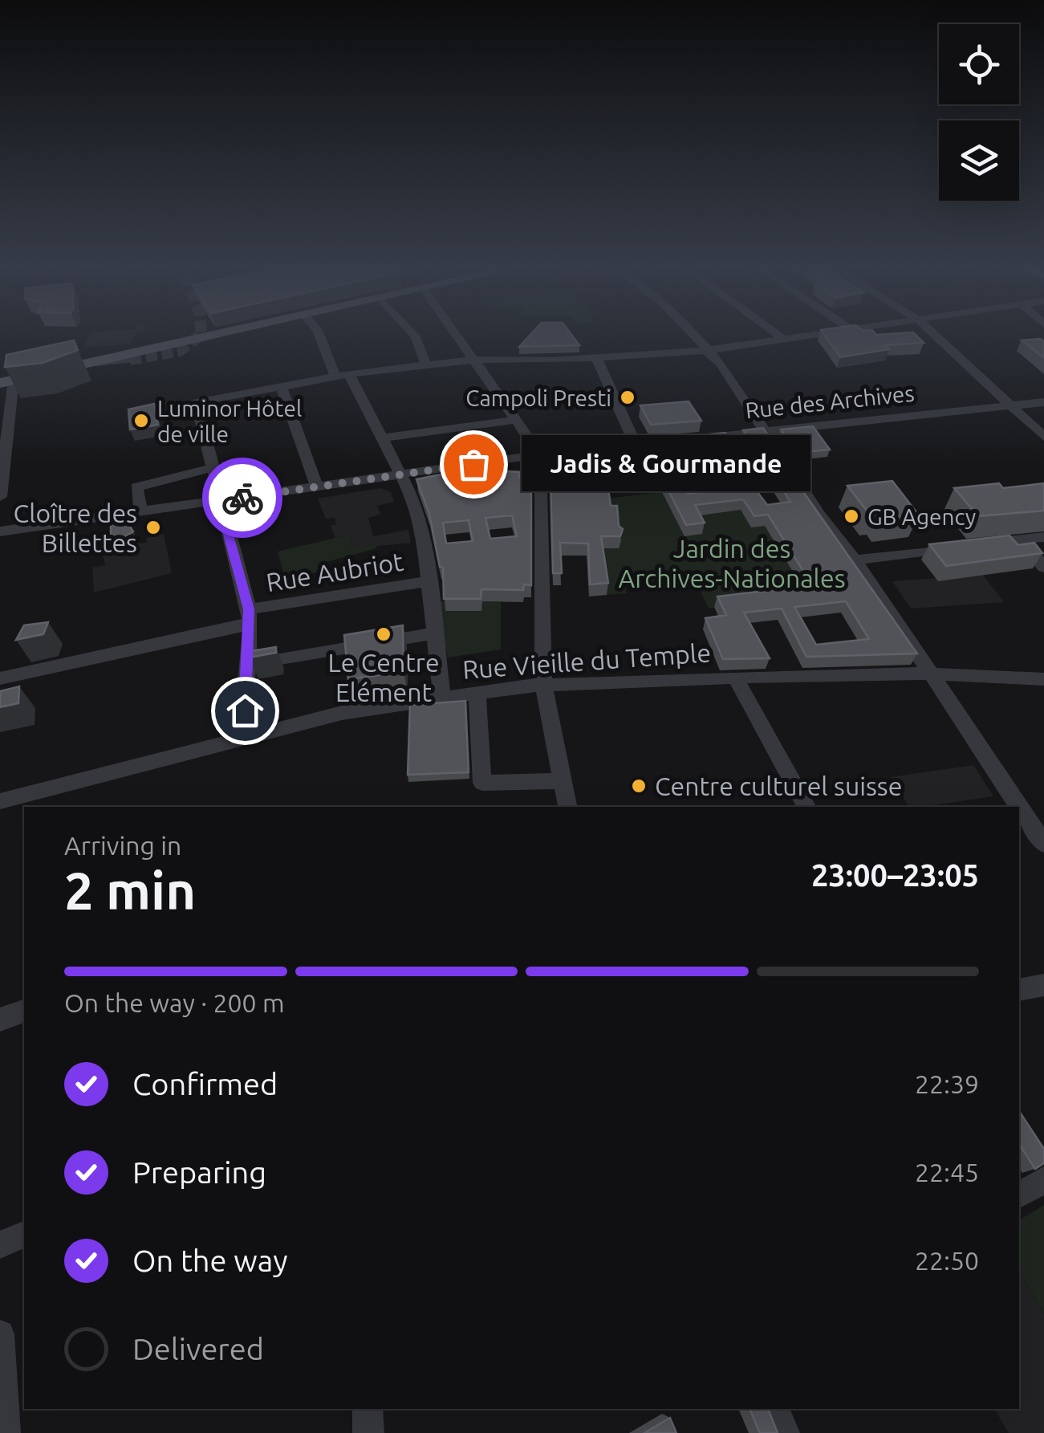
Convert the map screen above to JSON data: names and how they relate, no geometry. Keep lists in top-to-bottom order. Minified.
{"streets":{"street":["Rue des Archives","Rue Aubriot","Rue Vieille du Temple"]},"parks":["Jardin des Archives-Nationales"],"places":["Campoli Presti","Luminor Hôtel de ville","Jadis & Gourmande","GB Agency","Cloître des Billettes","Le Centre Elément","Centre culturel suisse"],"page":{"bubble":"Jadis & Gourmande","heading":["2 min","Arriving in","23:00–23:05"],"bar":"On the way · 200 m","list":[["Confirmed","22:39"],["Preparing","22:45"],["On the way","22:50"],"Delivered"]}}
